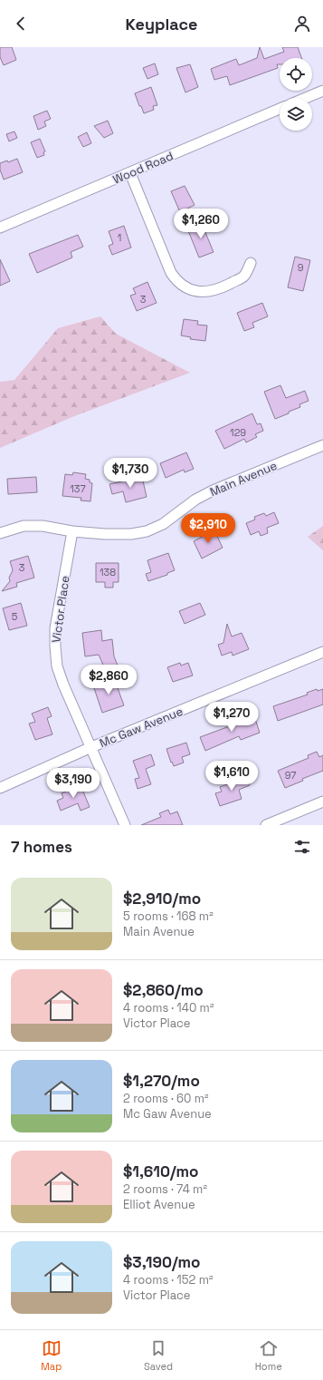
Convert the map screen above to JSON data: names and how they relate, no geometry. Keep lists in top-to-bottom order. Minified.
{"streets":{"street":["Wood Road","Main Avenue","Victor Place","Mc Gaw Avenue"]},"crossings":[["Main Avenue","Victor Place"],["Victor Place","Mc Gaw Avenue"]],"house_numbers":["1","9","3","129","137","3","138","5","97"],"page":{"header":"Keyplace","price":["$1,260","$1,730","$2,910","$2,860","$1,270","$1,610","$3,190"],"heading":"7 homes","list":[{"name":"$2,910/mo","note":"5 rooms · 168 m² · Main Avenue"},{"name":"$2,860/mo","note":"4 rooms · 140 m² · Victor Place"},{"name":"$1,270/mo","note":"2 rooms · 60 m² · Mc Gaw Avenue"},{"name":"$1,610/mo","note":"2 rooms · 74 m² · Elliot Avenue"},{"name":"$3,190/mo","note":"4 rooms · 152 m² · Victor Place"}],"tabs":["Map","Saved","Home"]}}
